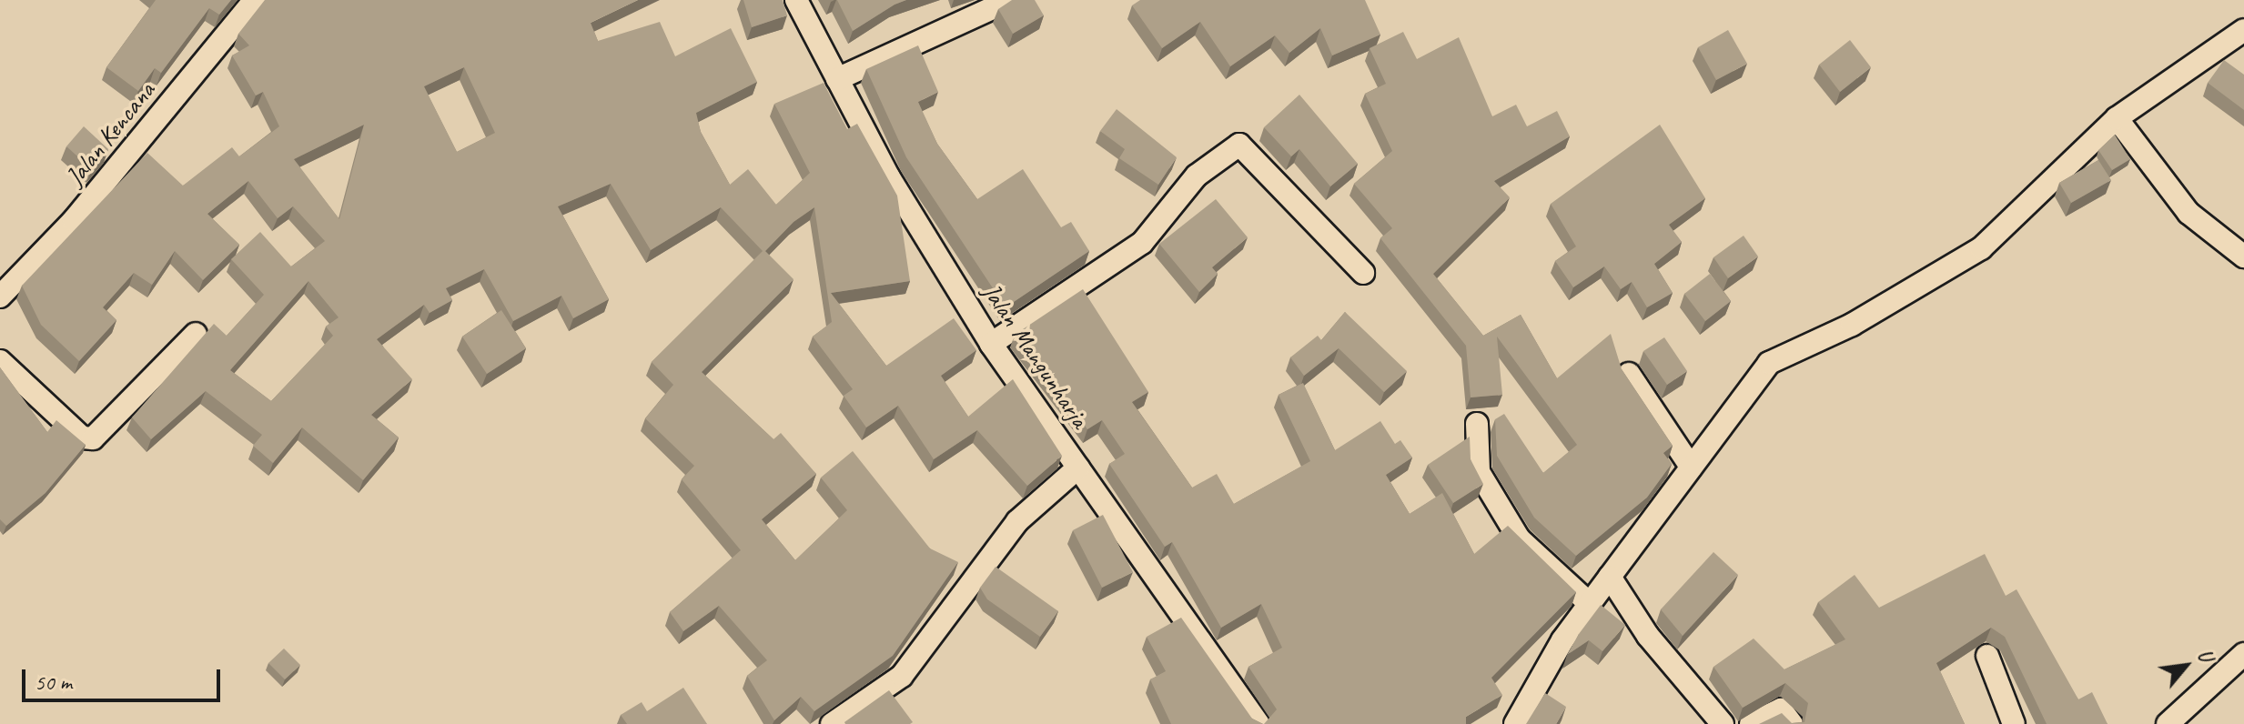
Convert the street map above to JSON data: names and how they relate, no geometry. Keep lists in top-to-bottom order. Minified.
{"streets":{"street":["Jalan Kencana","Jalan Mangunharja"]},"scale_bar":"50 m","north":"top right"}
